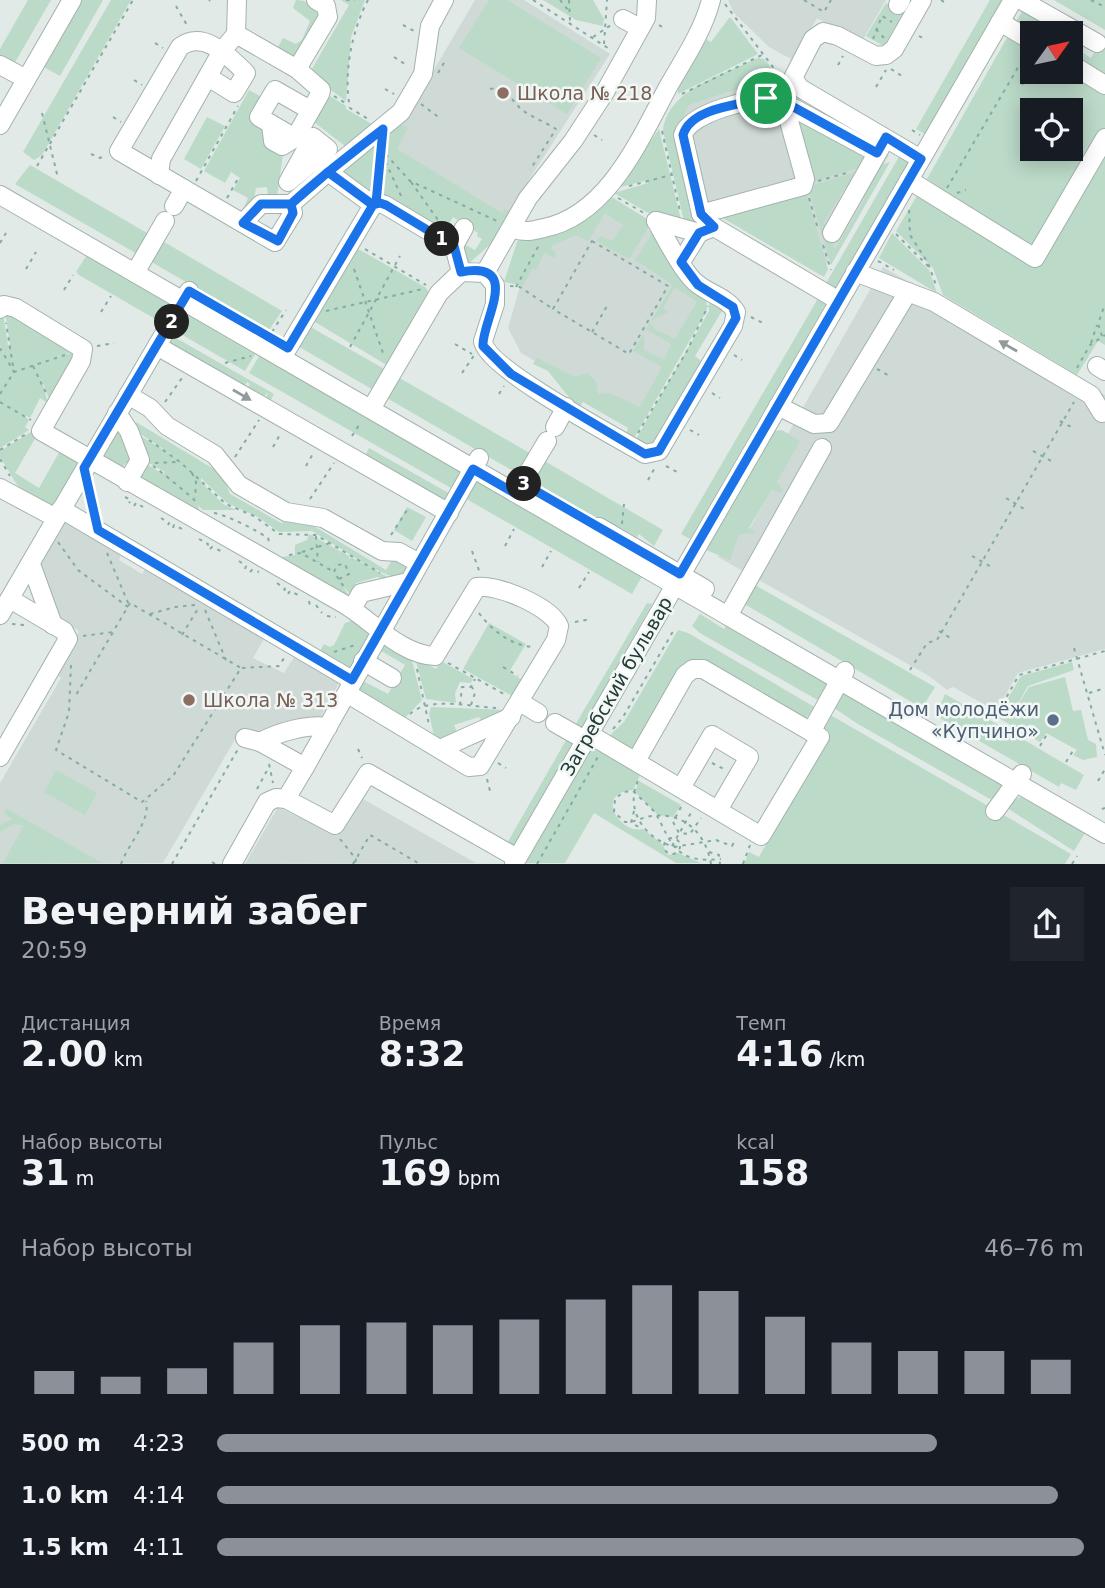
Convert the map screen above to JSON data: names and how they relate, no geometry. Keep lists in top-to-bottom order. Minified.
{"streets":{"street":["Загребский бульвар"]},"places":["Школа № 218","Школа № 313","Дом молодёжи «Купчино»"],"north":"top right","page":{"pins":["1","2","3"],"heading":["Вечерний забег","20:59"],"stats":[["Дистанция","2.00 km"],["Время","8:32"],["Темп","4:16 /km"],["Набор высоты","31 m"],["Пульс","169 bpm"],["kcal","158"]],"chart":["Набор высоты","46–76 m"],"list":[{"name":"500 m","note":"4:23"},{"name":"1.0 km","note":"4:14"},{"name":"1.5 km","note":"4:11"}]}}
